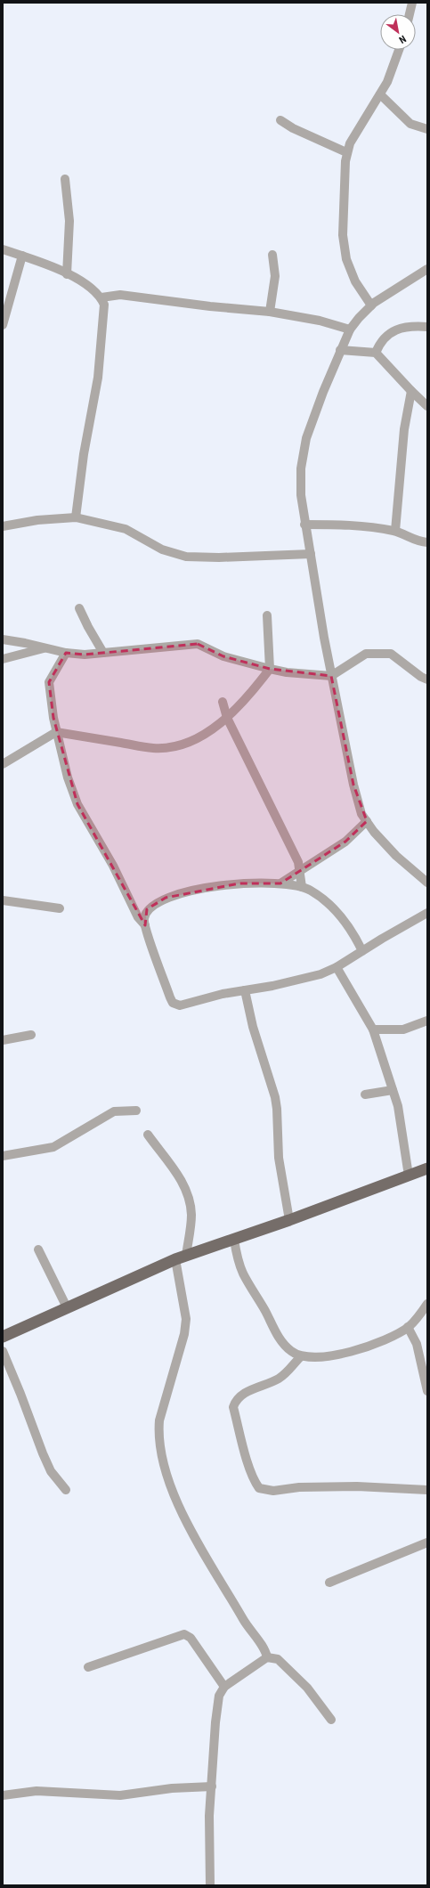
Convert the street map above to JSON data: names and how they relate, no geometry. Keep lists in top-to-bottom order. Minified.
{"north":"bottom right"}
